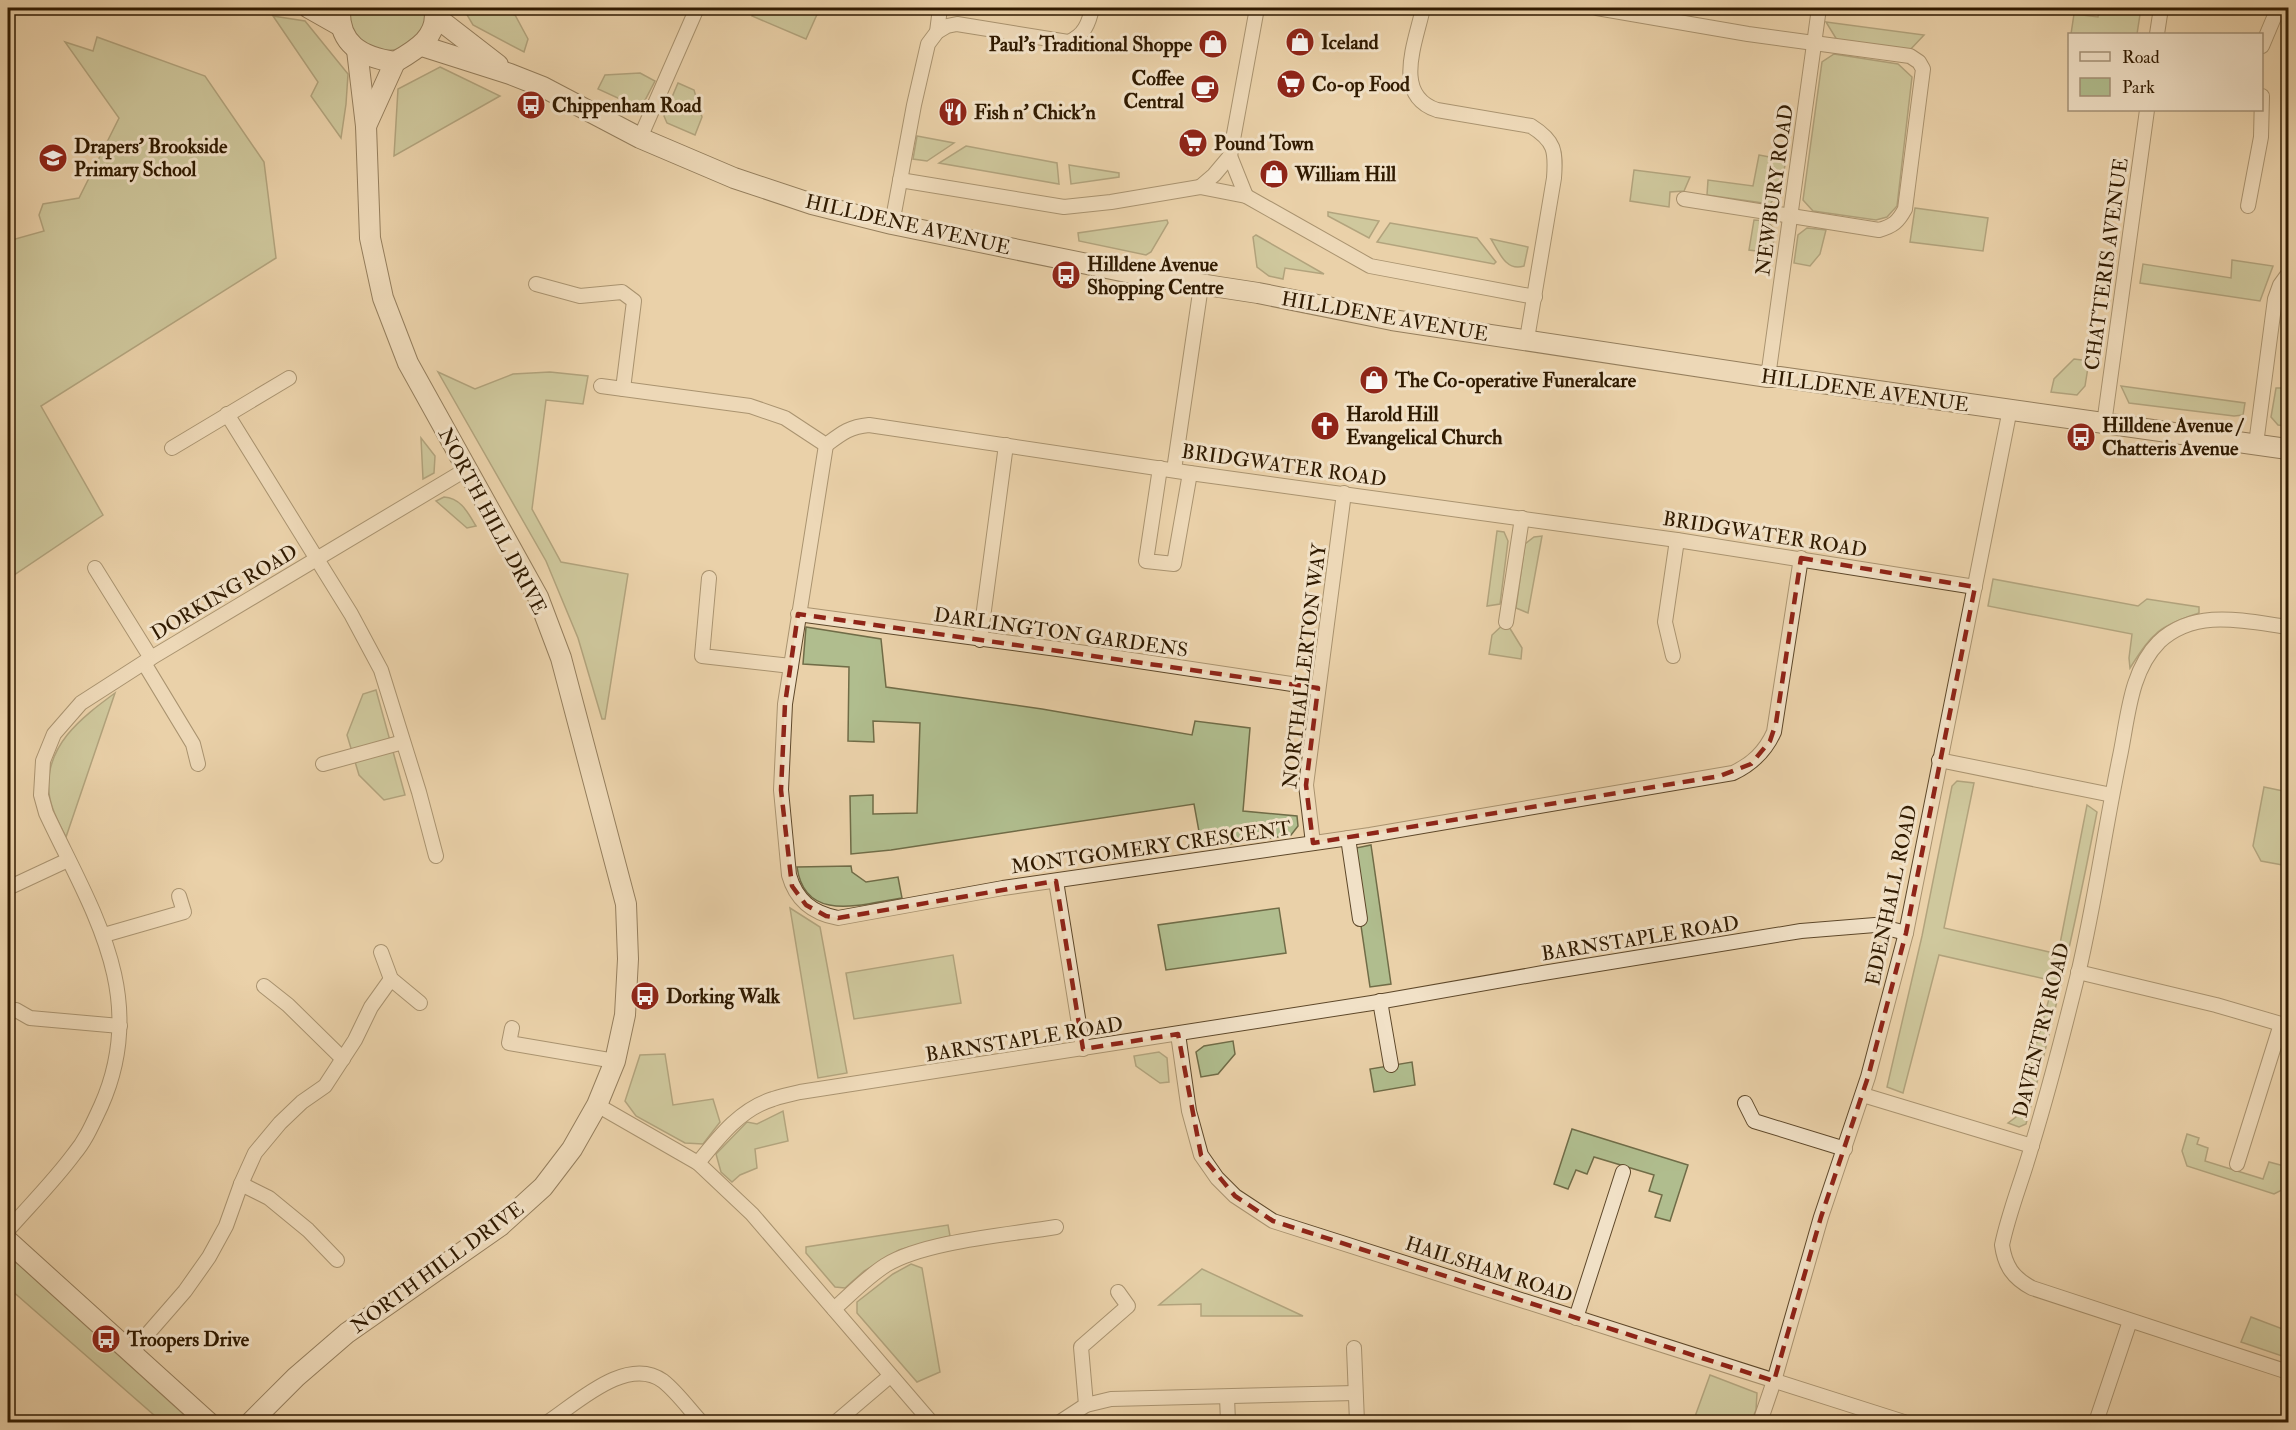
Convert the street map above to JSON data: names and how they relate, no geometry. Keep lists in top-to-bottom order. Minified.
{"streets":{"street":["NEWBURY ROAD","HILLDENE AVENUE","CHATTERIS AVENUE","BRIDGWATER ROAD","NORTH HILL DRIVE","DORKING ROAD","DARLINGTON GARDENS","NORTHALLERTON WAY","MONTGOMERY CRESCENT","EDENHALL ROAD","BARNSTAPLE ROAD","DAVENTRY ROAD","HAILSHAM ROAD"]},"crossings":[["NEWBURY ROAD","HILLDENE AVENUE"],["HILLDENE AVENUE","CHATTERIS AVENUE"],["HILLDENE AVENUE","EDENHALL ROAD"],["BRIDGWATER ROAD","NORTHALLERTON WAY"],["BRIDGWATER ROAD","MONTGOMERY CRESCENT"],["BRIDGWATER ROAD","EDENHALL ROAD"],["NORTH HILL DRIVE","DORKING ROAD"],["DARLINGTON GARDENS","NORTHALLERTON WAY"],["DARLINGTON GARDENS","MONTGOMERY CRESCENT"],["NORTHALLERTON WAY","MONTGOMERY CRESCENT"],["EDENHALL ROAD","BARNSTAPLE ROAD"],["EDENHALL ROAD","HAILSHAM ROAD"],["BARNSTAPLE ROAD","HAILSHAM ROAD"]],"places":{"shop":["Iceland","Paul's Traditional Shoppe","William Hill","The Co-operative Funeralcare"],"supermarket":["Co-op Food","Pound Town"],"cafe":["Coffee Central"],"bus stop":["Chippenham Road","Hilldene Avenue Shopping Centre","Hilldene Avenue / Chatteris Avenue","Dorking Walk","Troopers Drive"],"restaurant":["Fish n' Chick'n"],"school or university":["Drapers' Brookside Primary School"],"church":["Harold Hill Evangelical Church"]},"legend":["Road","Park"]}
